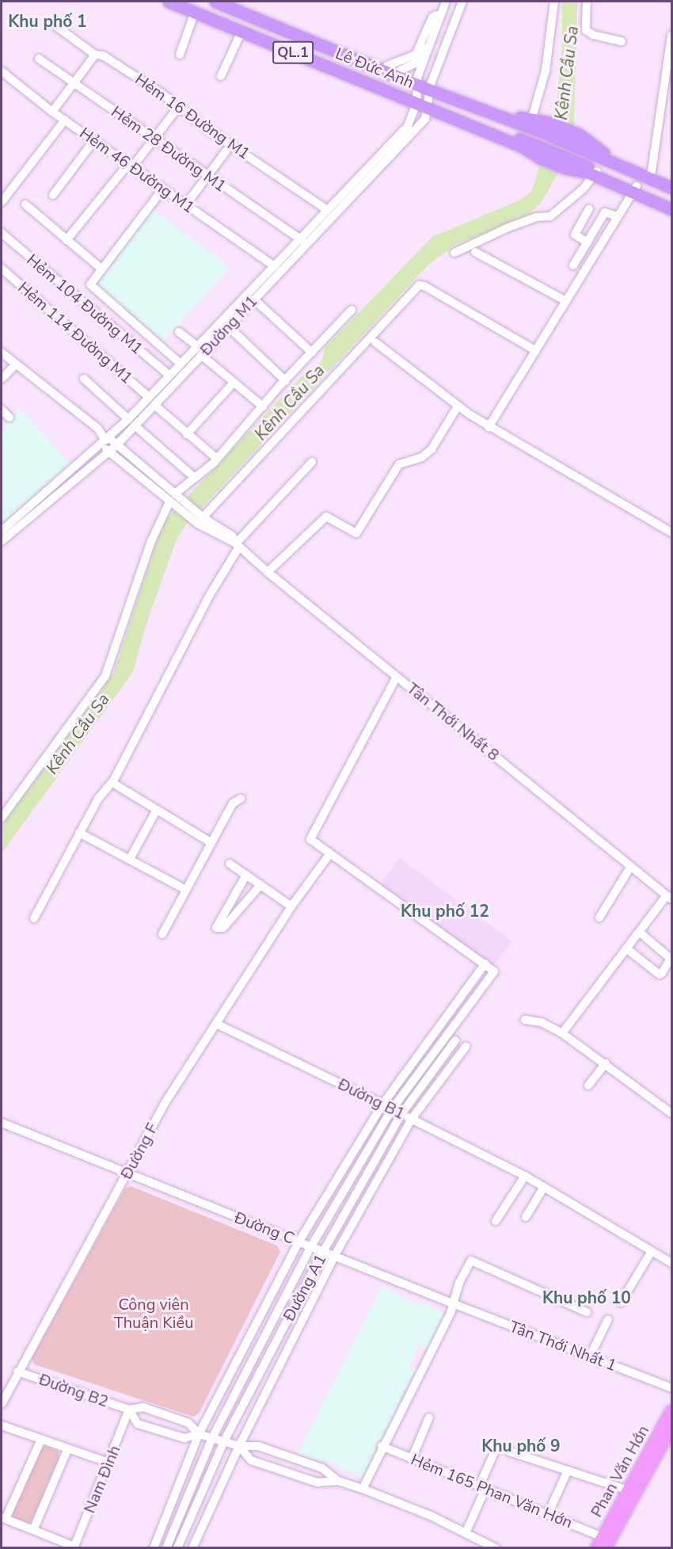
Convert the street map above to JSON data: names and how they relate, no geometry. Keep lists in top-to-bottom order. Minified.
{"streets":{"highway":["QL.1","Lê Đức Anh"],"main road":["Phan Văn Hớn"],"street":["Hẻm 16 Đường M1","Hẻm 28 Đường M1","Hẻm 46 Đường M1","Hẻm 104 Đường M1","Đường M1","Hẻm 114 Đường M1","Tân Thới Nhất 8","Đường B1","Đường F","Đường C","Đường A1","Tân Thới Nhất 1","Đường B2","Nam Đình","Hẻm 165 Phan Văn Hớn"]},"crossings":[["QL.1","Lê Đức Anh"],["Lê Đức Anh","Đường M1"],["Hẻm 16 Đường M1","Đường M1"],["Hẻm 28 Đường M1","Đường M1"],["Hẻm 46 Đường M1","Đường M1"],["Hẻm 104 Đường M1","Đường M1"],["Đường M1","Hẻm 114 Đường M1"],["Đường B1","Đường F"],["Đường B1","Đường A1"],["Đường F","Đường C"],["Đường F","Đường B2"],["Đường C","Đường A1"],["Đường C","Tân Thới Nhất 1"],["Đường A1","Đường B2"],["Đường B2","Nam Đình"],["Phan Văn Hớn","Hẻm 165 Phan Văn Hớn"]],"districts":["Khu phố 1","Khu phố 12","Khu phố 10","Khu phố 9"],"water":["Kênh Cầu Sa"],"parks":["Công viên Thuận Kiều"]}
